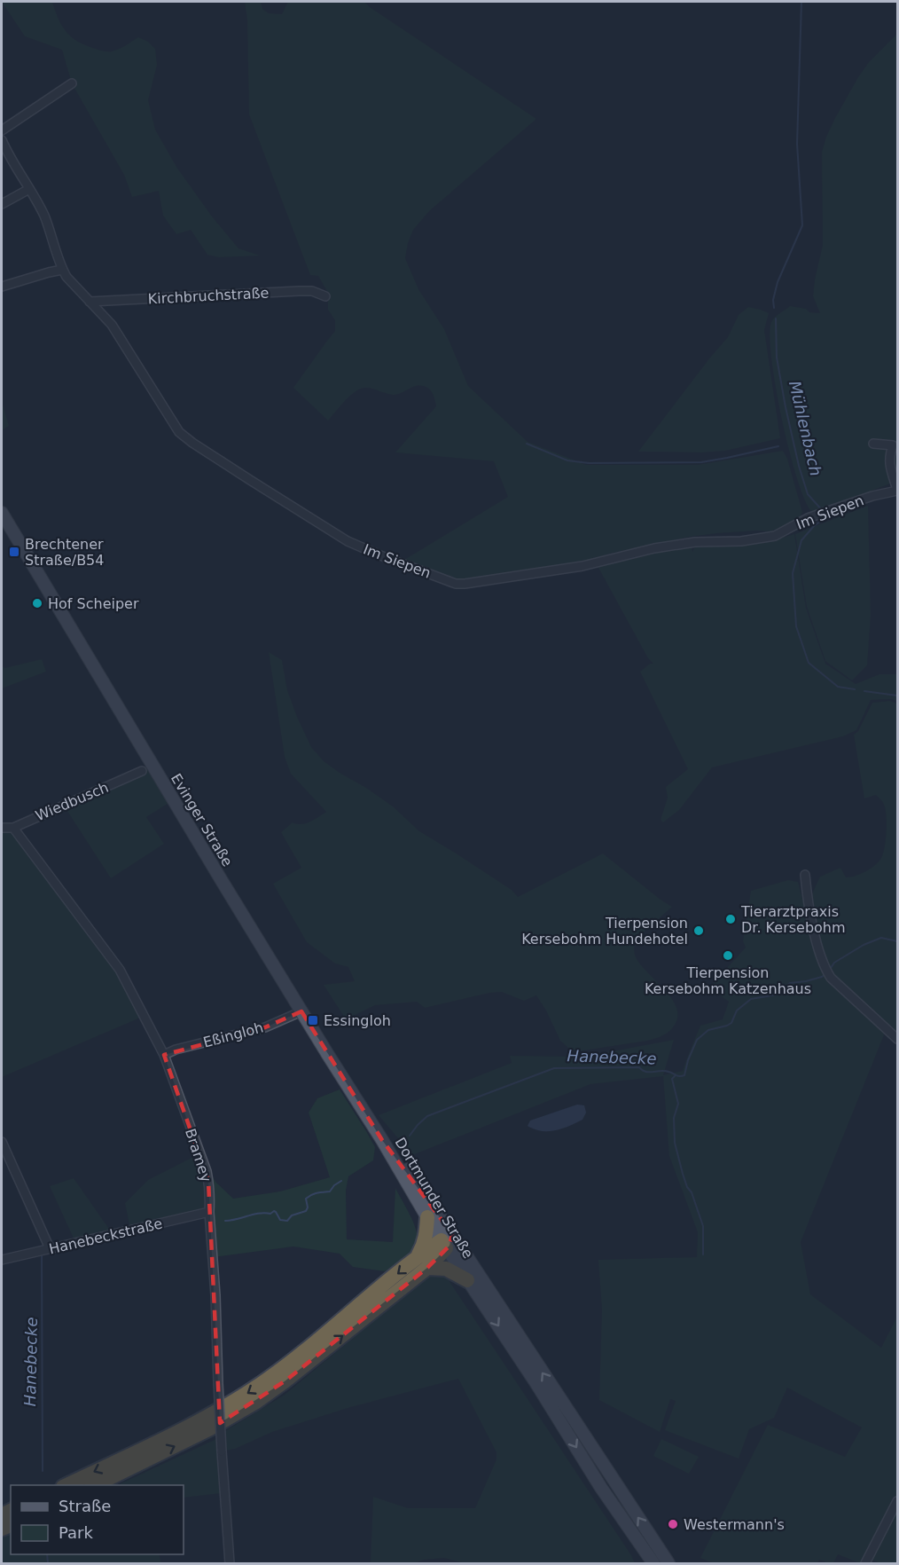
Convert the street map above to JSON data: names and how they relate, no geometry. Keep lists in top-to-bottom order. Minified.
{"streets":{"main road":["Evinger Straße","Dortmunder Straße"],"street":["Kirchbruchstraße","Im Siepen","Wiedbusch","Eßingloh","Bramey","Hanebeckstraße"]},"crossings":[["Kirchbruchstraße","Im Siepen"],["Wiedbusch","Bramey"],["Evinger Straße","Eßingloh"],["Evinger Straße","Dortmunder Straße"],["Eßingloh","Bramey"],["Bramey","Hanebeckstraße"]],"water":["Mühlenbach","Hanebecke"],"places":{"transit":["Brechtener Straße/B54","Essingloh"],"other":["Hof Scheiper","Tierarztpraxis Dr. Kersebohm","Tierpension Kersebohm Hundehotel","Tierpension Kersebohm Katzenhaus","Westermann's"]},"legend":["Straße","Park"]}
